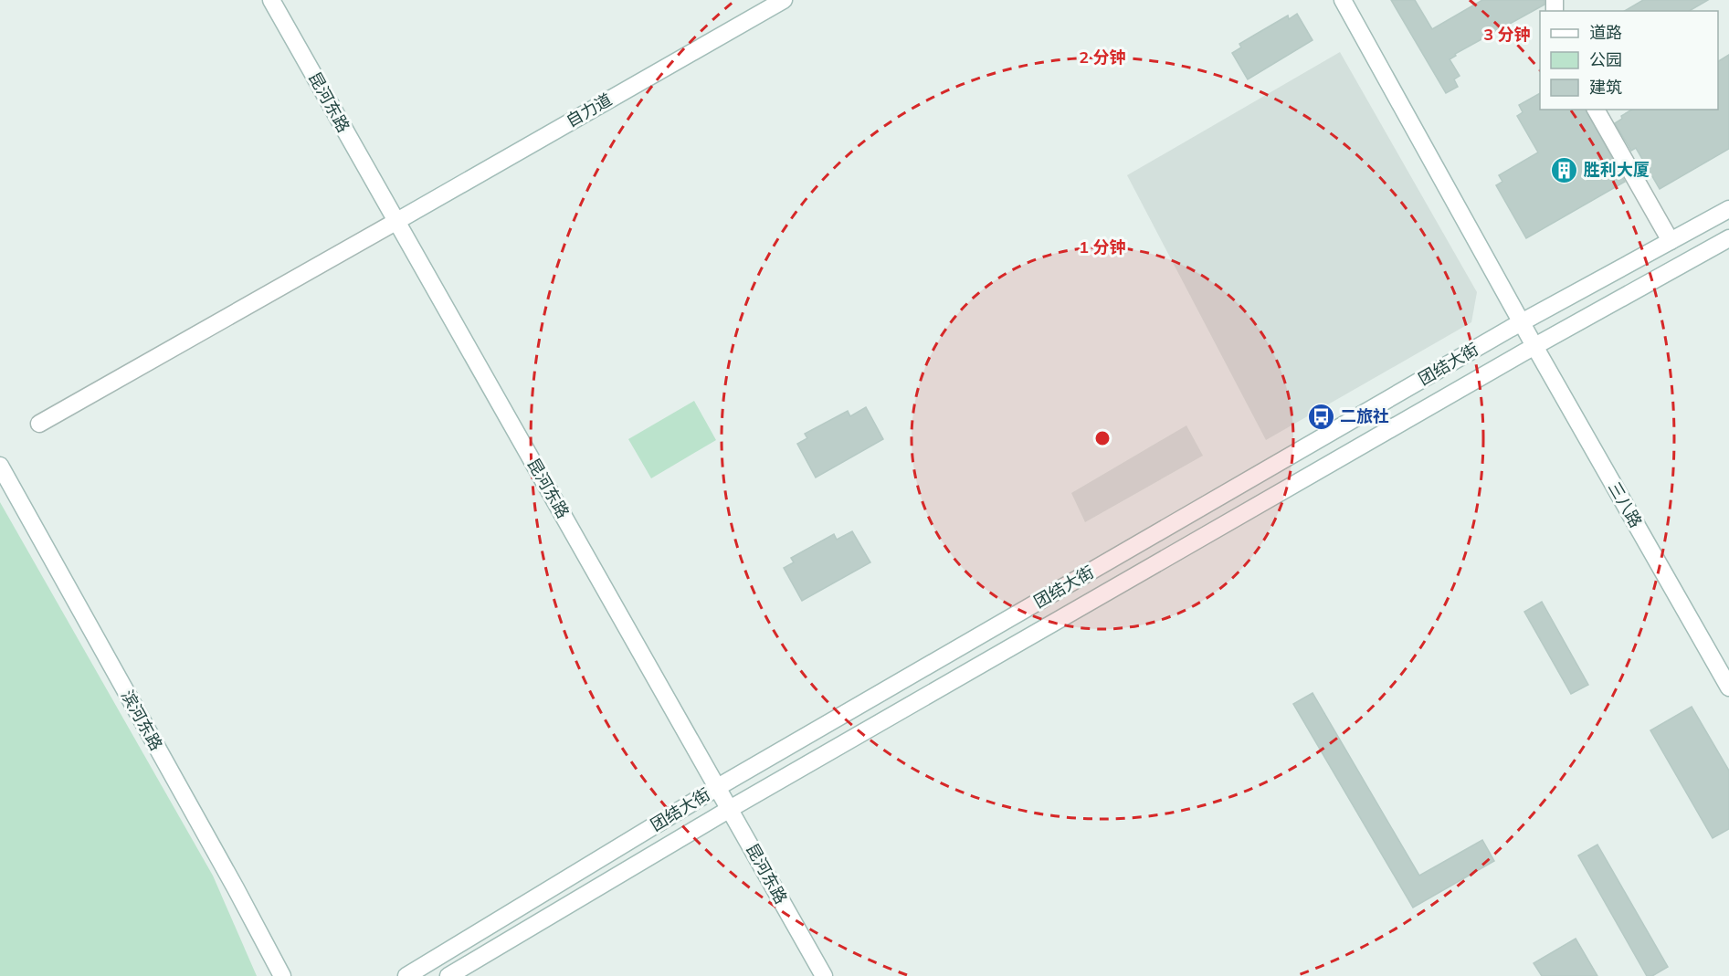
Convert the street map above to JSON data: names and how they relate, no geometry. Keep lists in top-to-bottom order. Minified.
{"streets":{"main road":["昆河东路","自力道","团结大街","三八路","滨河东路"]},"crossings":[["昆河东路","自力道"],["昆河东路","团结大街"],["团结大街","三八路"]],"places":{"building":["胜利大厦"],"bus stop":["二旅社"]},"legend":["道路","公园","建筑"],"rings":["3 分钟","2 分钟","1 分钟"]}
